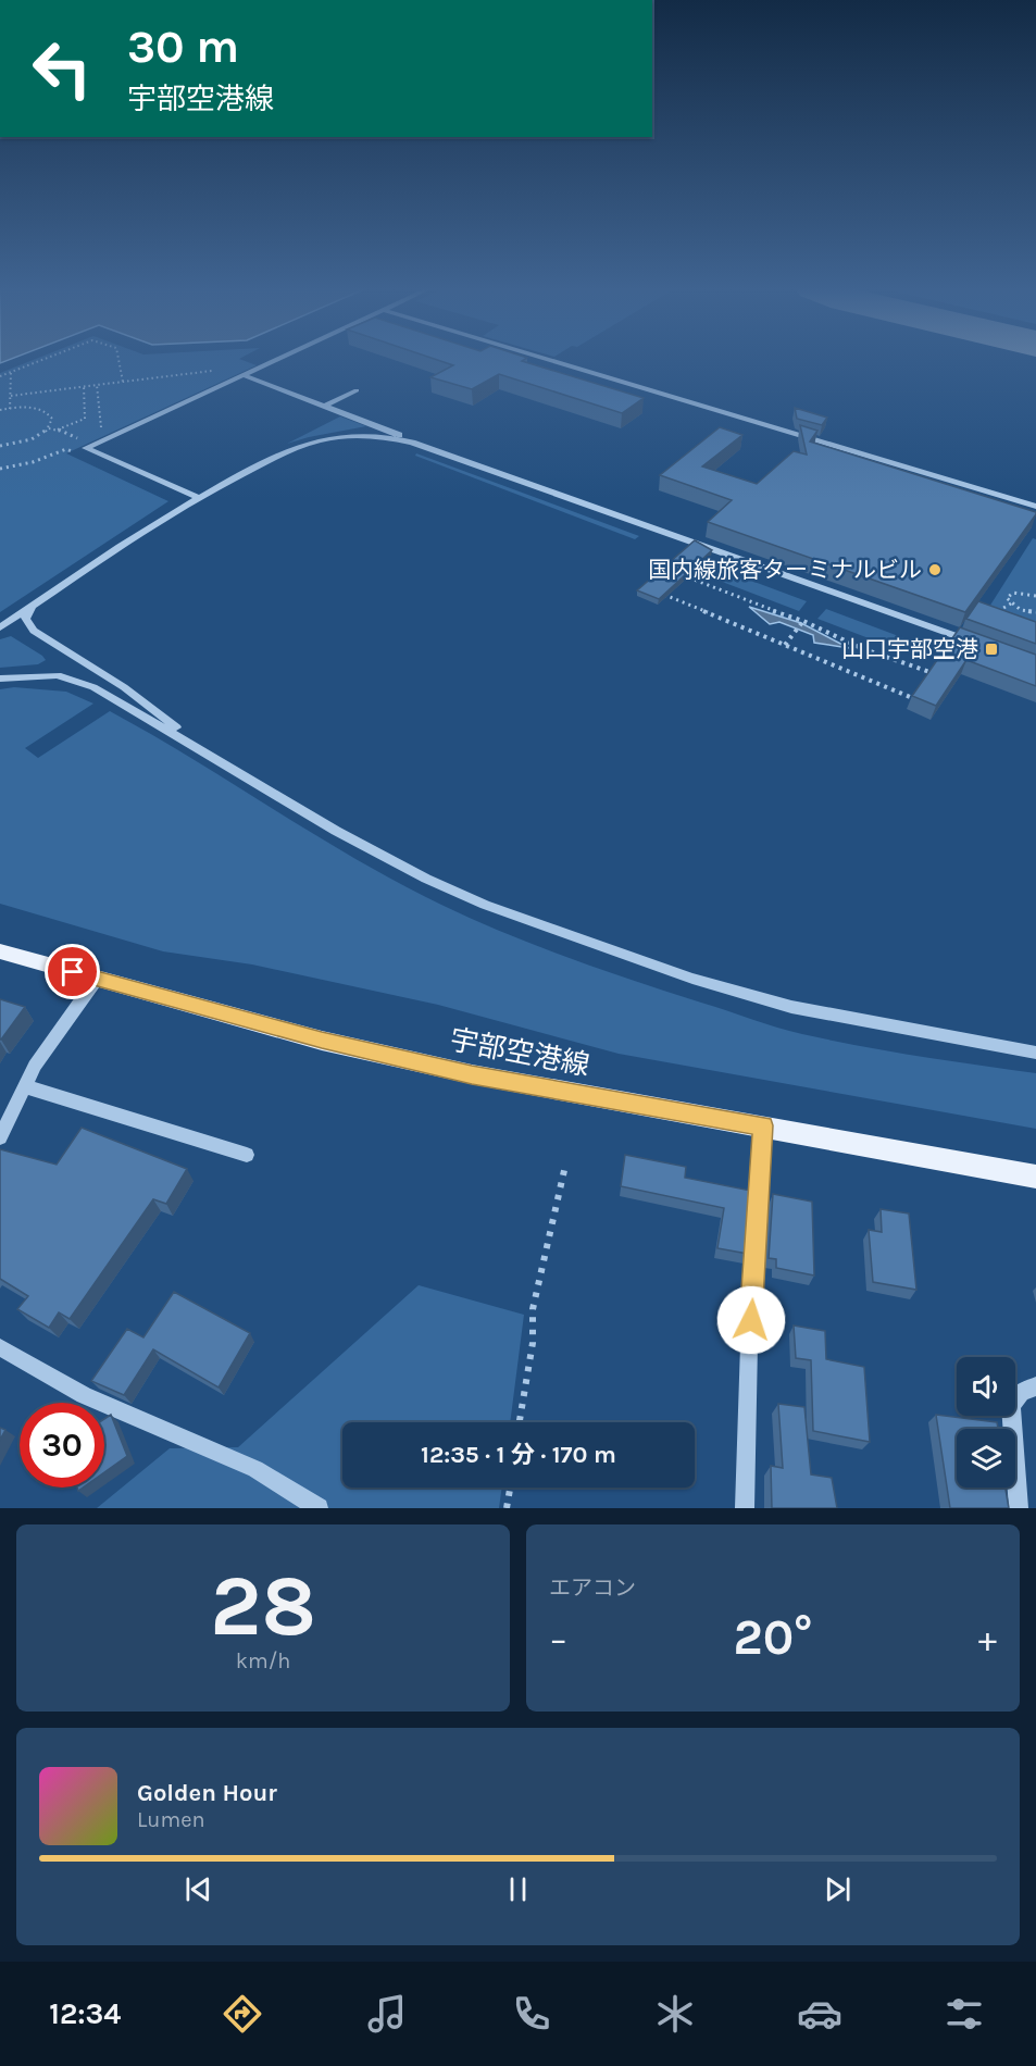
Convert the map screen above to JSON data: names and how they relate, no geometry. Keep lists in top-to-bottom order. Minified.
{"streets":{"main road":["宇部空港線"]},"places":{"other":["国内線旅客ターミナルビル"],"transit":["山口宇部空港"]},"page":{"turn":["30 m","宇部空港線"],"limit":"30","trip":"12:35 · 1 分 · 170 m","tile":[["28","km/h"],"エアコン"],"heat":["−","20°","+"],"song":["Golden Hour","Lumen"],"tabs":"12:34"}}
